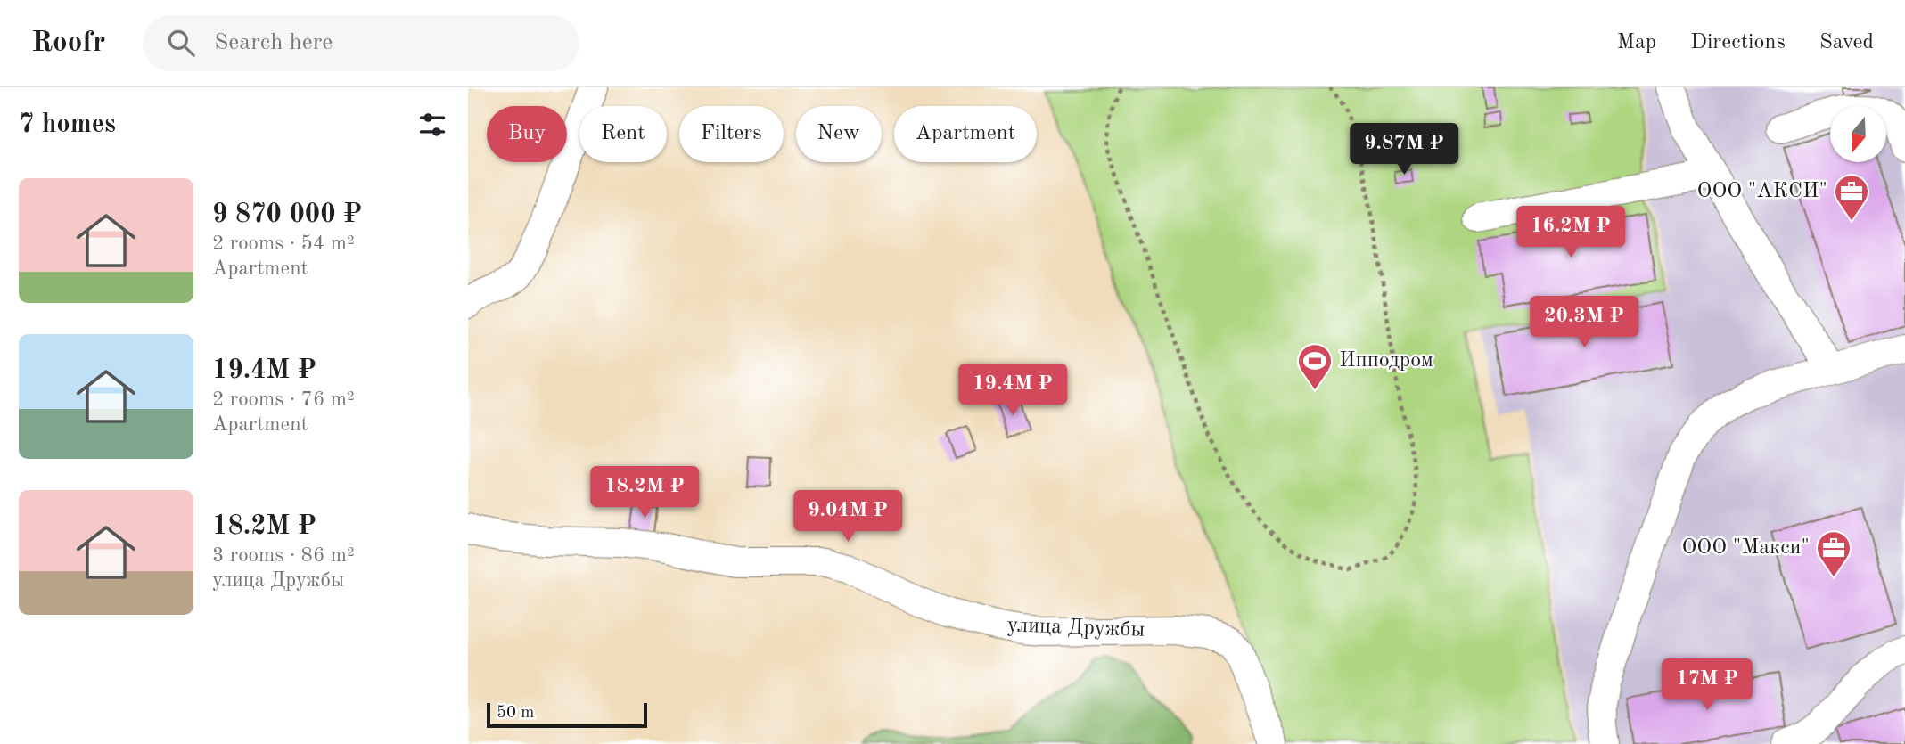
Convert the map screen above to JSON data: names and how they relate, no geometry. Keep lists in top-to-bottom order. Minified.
{"streets":{"street":["улица Дружбы"]},"places":{"office":["ООО \"АКСИ\"","ООО \"Макси\""],"sports":["Ипподром"]},"scale_bar":"50 m","north":"bottom","page":{"header":"Roofr","search":"Search here","nav":["Map","Directions","Saved"],"heading":"7 homes","chip":["Buy","Rent","Filters","New","Apartment"],"price":["9.87M ₽","16.2M ₽","20.3M ₽","19.4M ₽","18.2M ₽","9.04M ₽","17M ₽"],"list":[{"name":"9 870 000 ₽","note":"2 rooms · 54 m² · Apartment"},{"name":"19.4M ₽","note":"2 rooms · 76 m² · Apartment"},{"name":"18.2M ₽","note":"3 rooms · 86 m² · улица Дружбы"}],"scale":"50 m"}}
